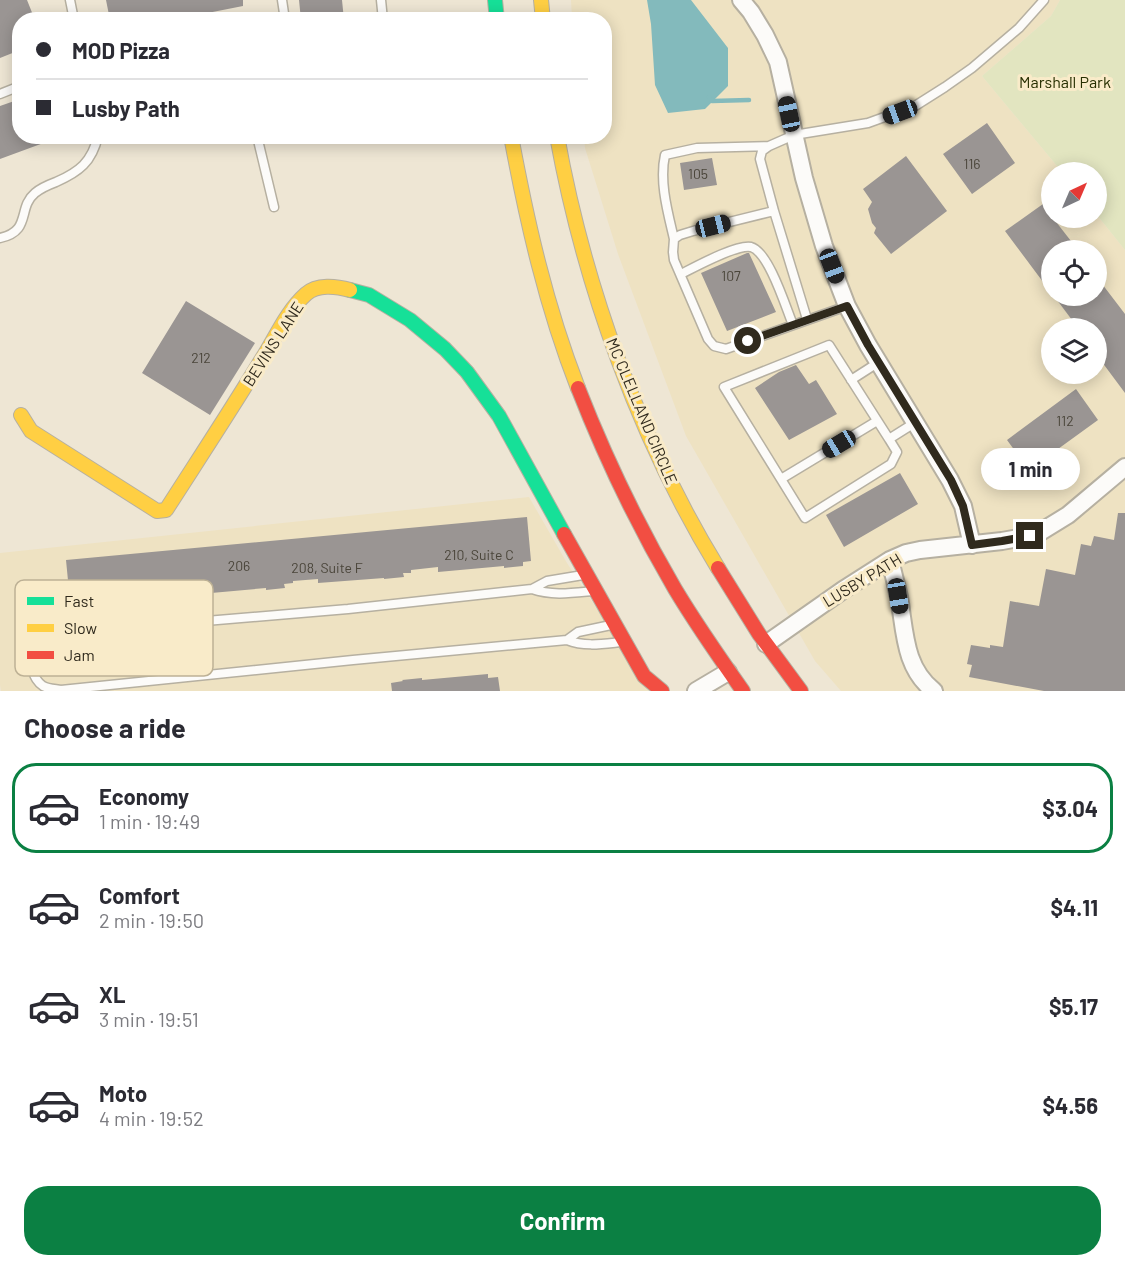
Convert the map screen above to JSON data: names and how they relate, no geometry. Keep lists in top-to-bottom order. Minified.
{"streets":{"main road":["BEVINS LANE","MC CLELLAND CIRCLE"],"street":["LUSBY PATH"]},"crossings":[["MC CLELLAND CIRCLE","LUSBY PATH"]],"parks":["Marshall Park"],"house_numbers":["116","105","107","212","112","210, Suite C","206","208, Suite F"],"legend":["Fast","Slow","Jam"],"north":"top right","page":{"banner":["MOD Pizza","Lusby Path"],"bubble":"1 min","heading":"Choose a ride","list":[{"name":"Economy","note":"1 min · 19:49","value":"$3.04"},{"name":"Comfort","note":"2 min · 19:50","value":"$4.11"},{"name":"XL","note":"3 min · 19:51","value":"$5.17"},{"name":"Moto","note":"4 min · 19:52","value":"$4.56"}],"buttons":"Confirm"}}
